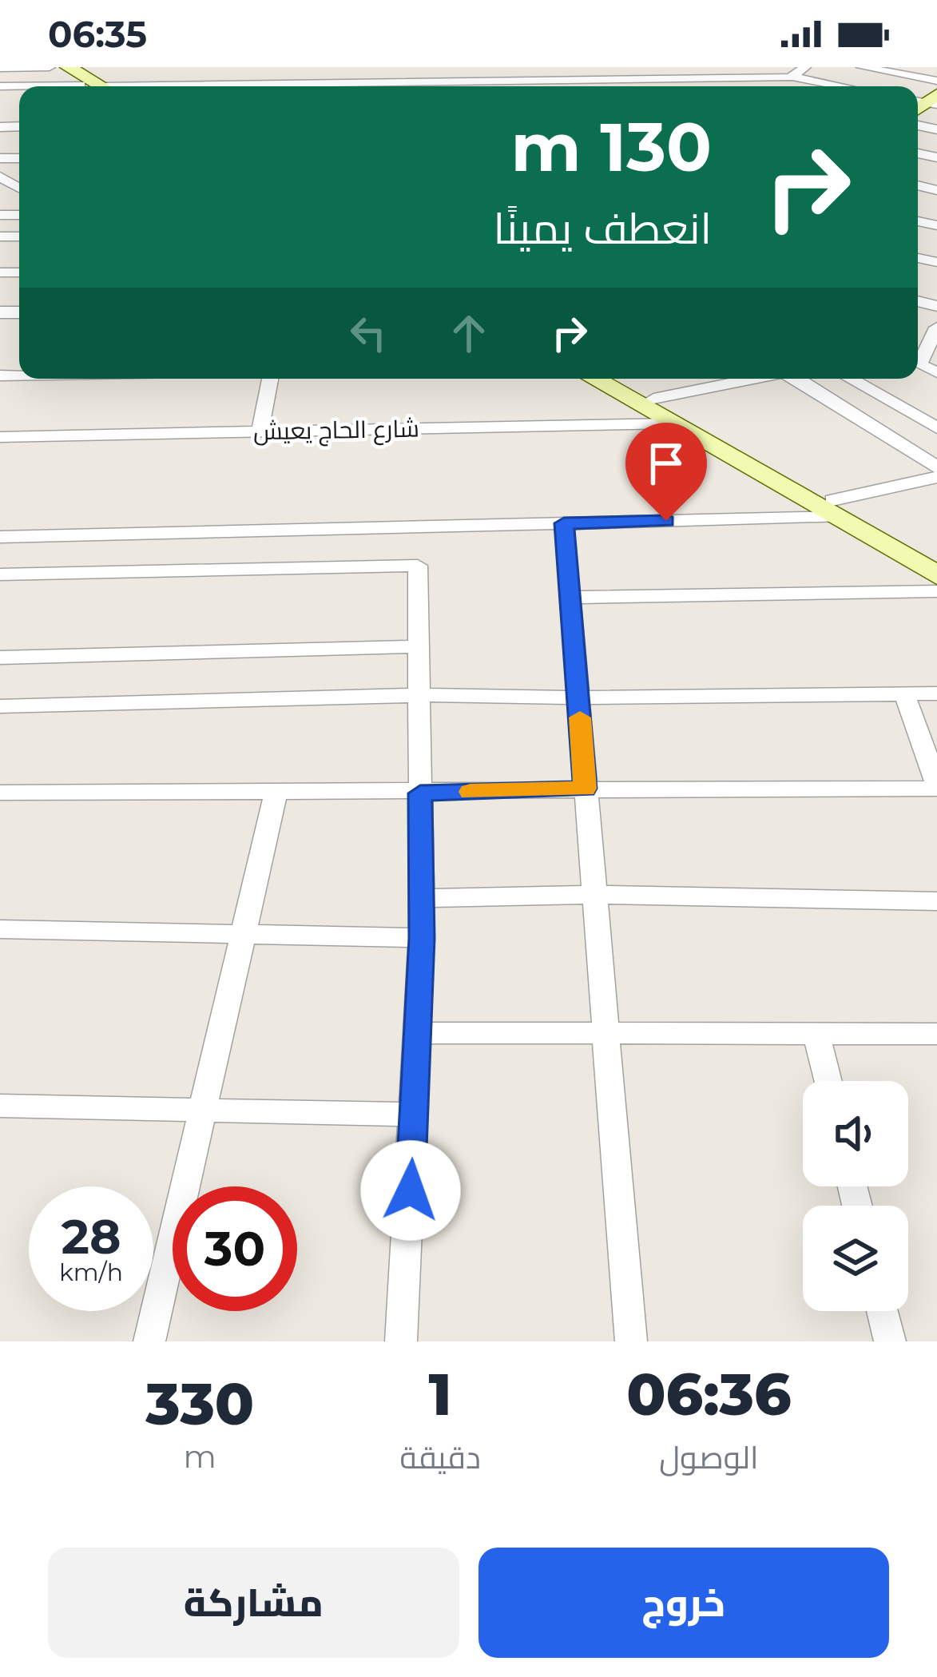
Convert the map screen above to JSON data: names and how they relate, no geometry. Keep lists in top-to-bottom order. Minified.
{"streets":{"street":["شارع الحاج يعيش"]},"page":{"status":"06:35","turn":["130 m","انعطف يمينًا"],"speed":"28 km/h","limit":"30","eta":["06:36","الوصول","1","دقيقة","330","m"],"buttons":["خروج","مشاركة"]}}
